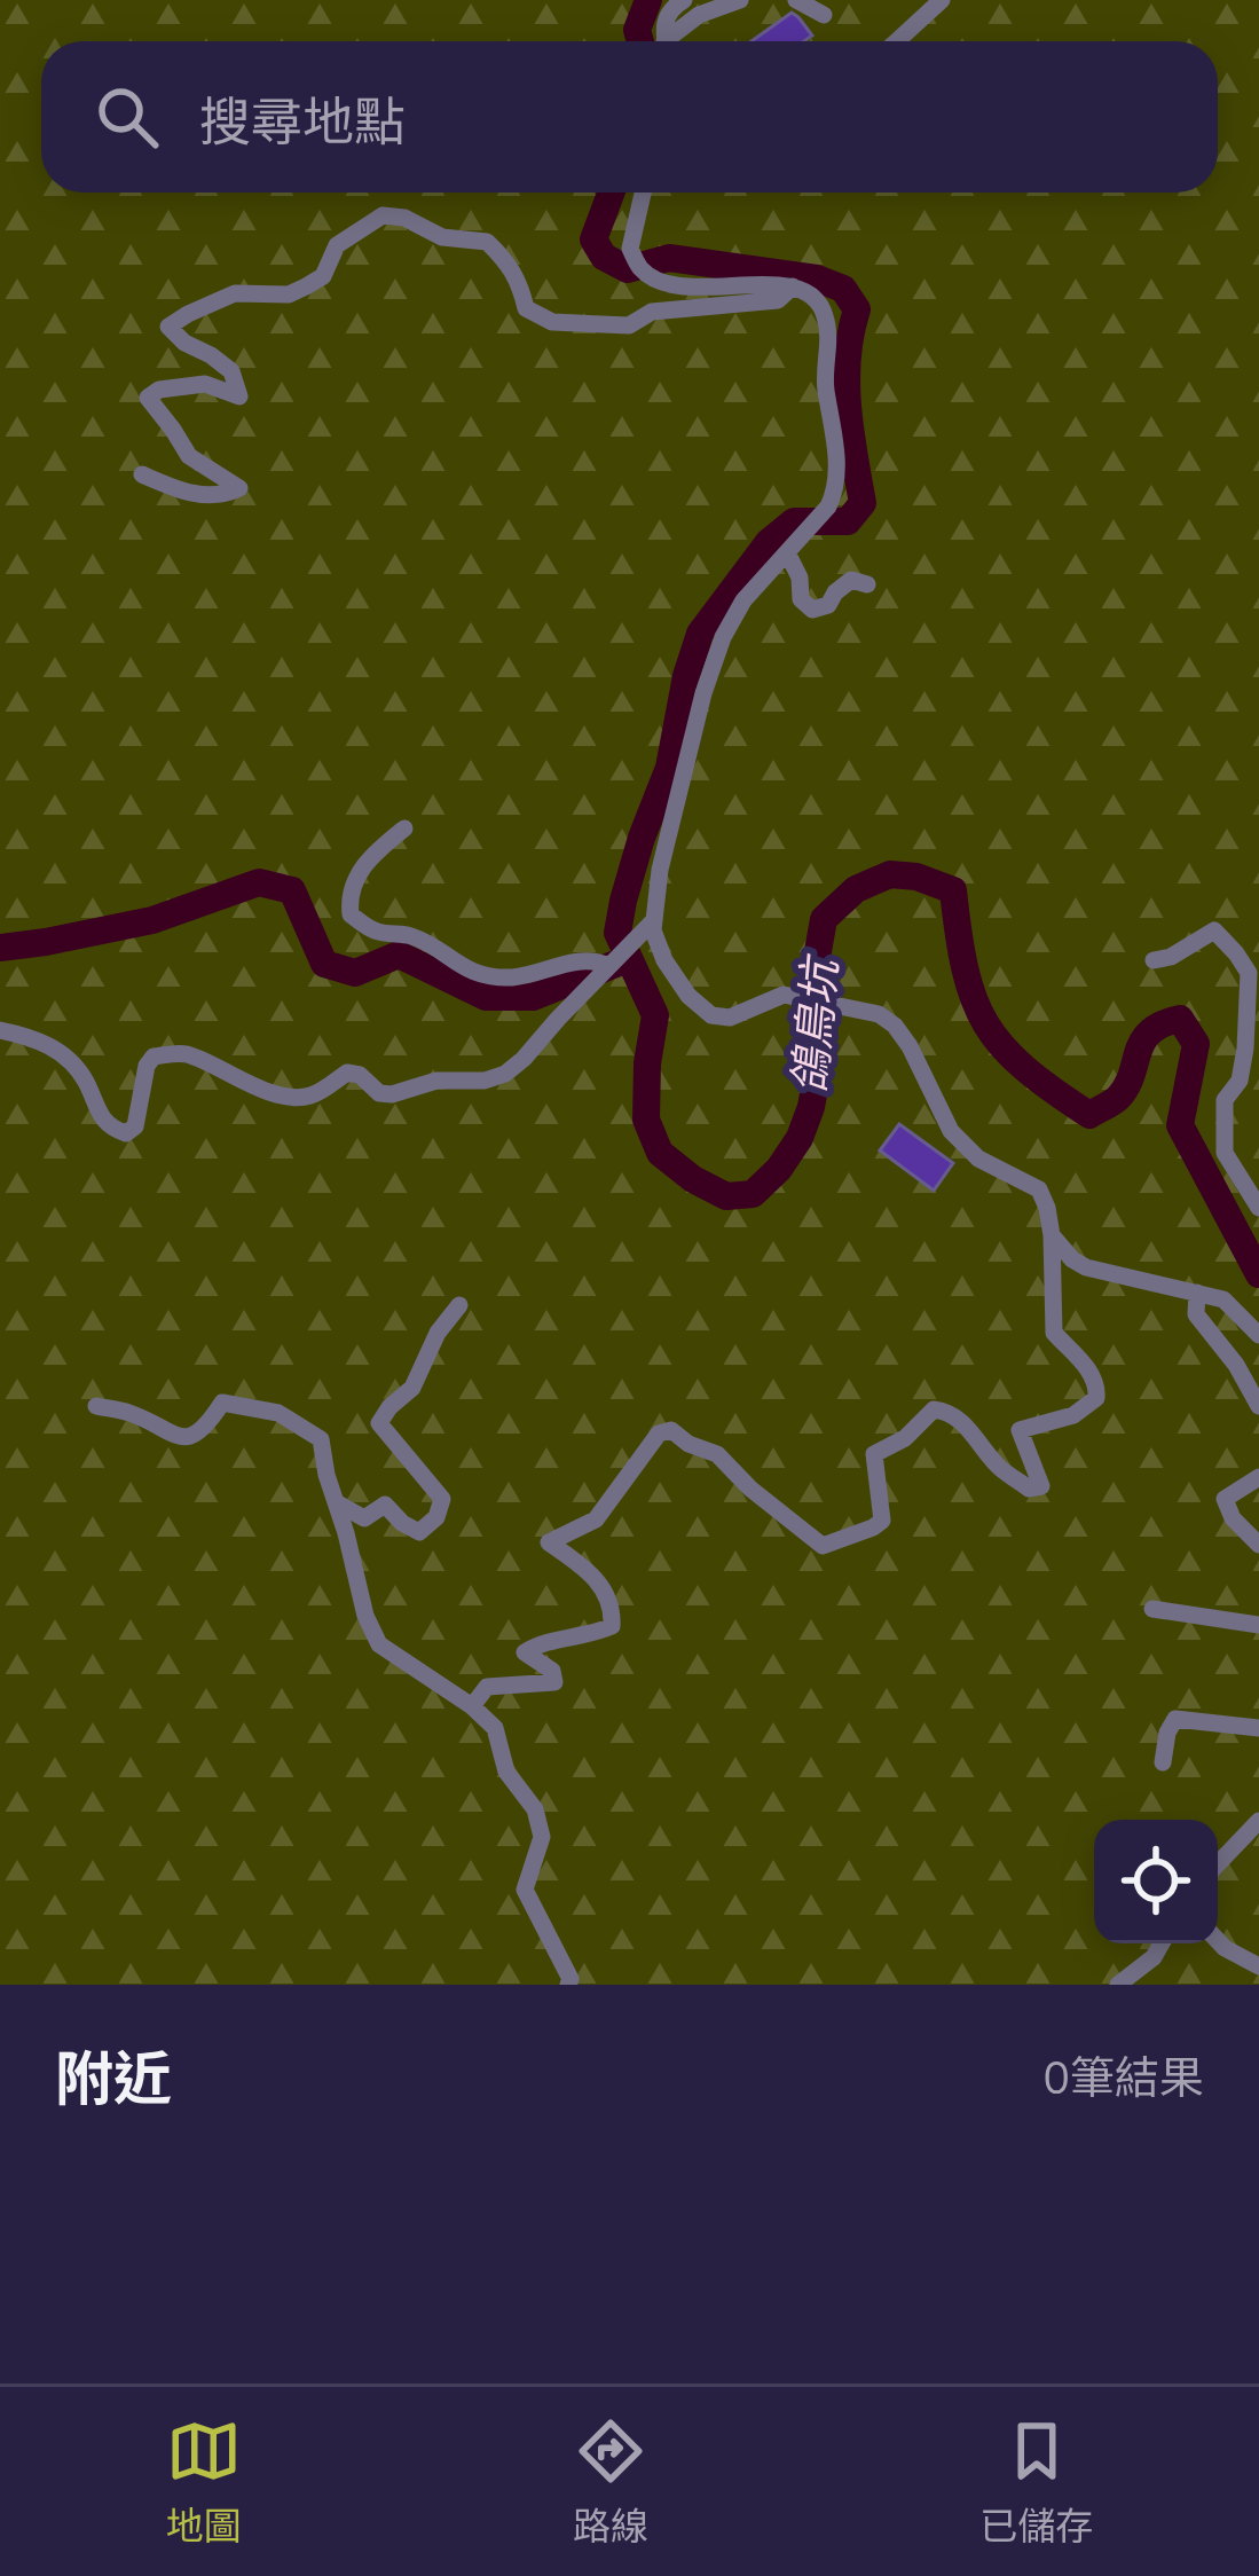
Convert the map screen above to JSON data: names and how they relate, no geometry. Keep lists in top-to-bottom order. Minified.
{"water":["鴿鳥坑"],"page":{"search":"搜尋地點","heading":["附近","0筆結果"],"nav":["地圖","路線","已儲存"]}}
